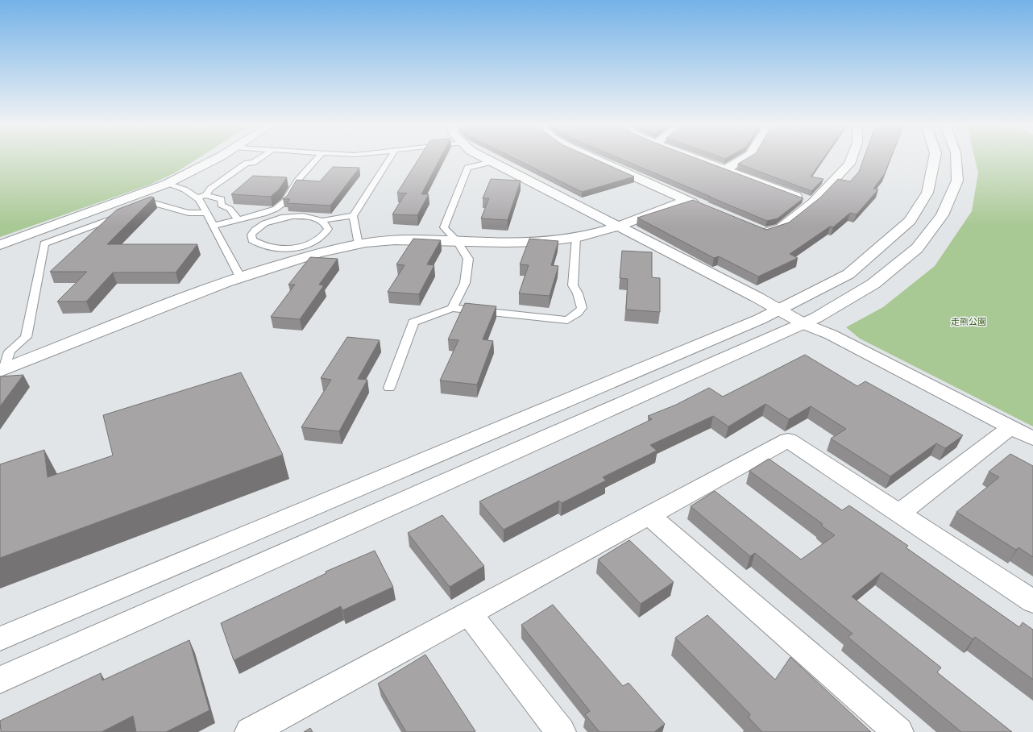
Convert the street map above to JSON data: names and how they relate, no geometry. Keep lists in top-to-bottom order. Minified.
{"parks":["走熊公園"]}
